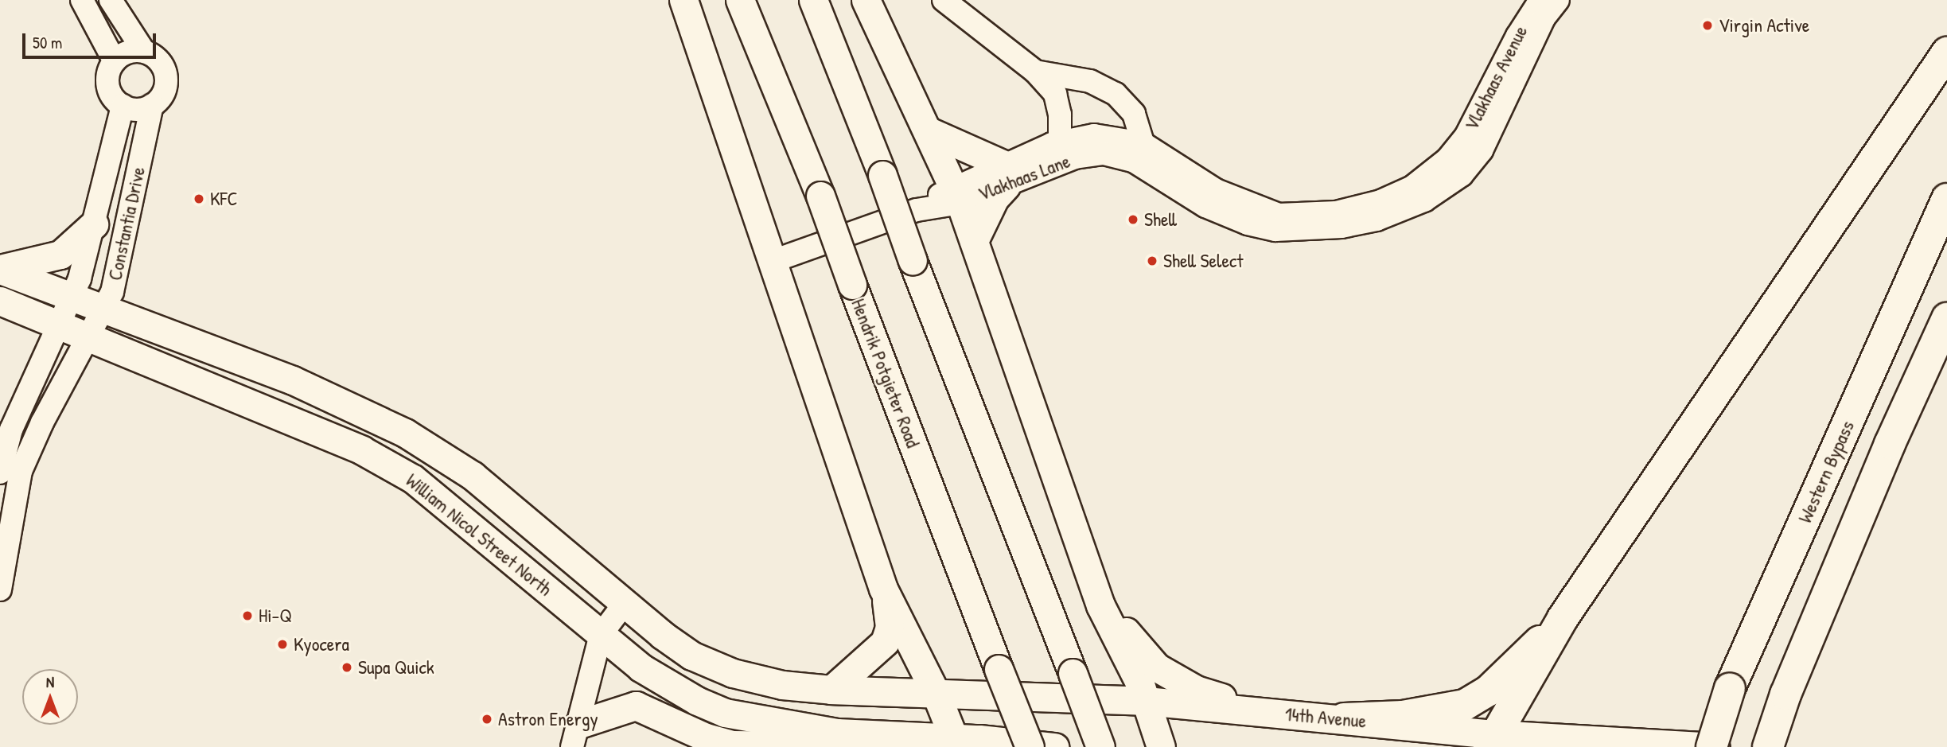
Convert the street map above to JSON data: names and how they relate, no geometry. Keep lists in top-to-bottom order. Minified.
{"streets":{"highway":["Western Bypass"],"main road":["Hendrik Potgieter Road","William Nicol Street North","14th Avenue"],"street":["Vlakhaas Avenue","Vlakhaas Lane","Constantia Drive"]},"crossings":[["Vlakhaas Avenue","Vlakhaas Lane"],["Constantia Drive","William Nicol Street North"],["Western Bypass","14th Avenue"],["William Nicol Street North","14th Avenue"]],"places":["Virgin Active","KFC","Shell","Shell Select","Hi-Q","Kyocera","Supa Quick","Astron Energy"],"scale_bar":"50 m","north":"top"}
